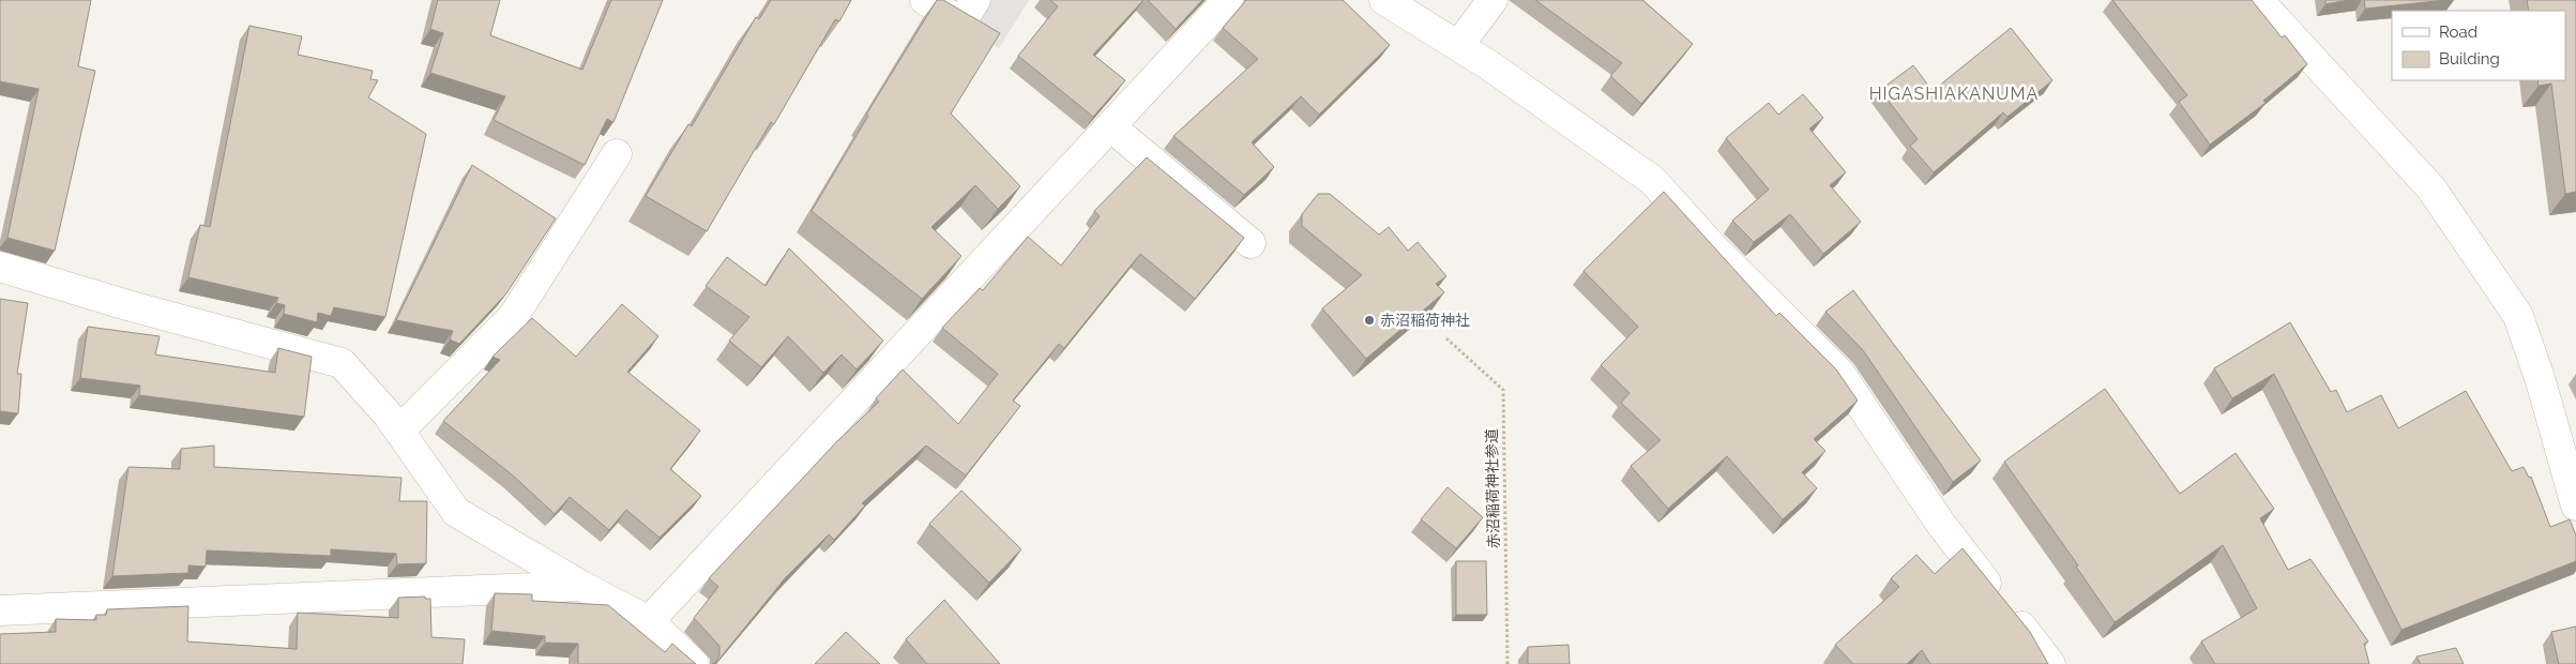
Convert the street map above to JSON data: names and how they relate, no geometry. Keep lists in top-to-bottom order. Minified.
{"streets":{"path":["赤沼稲荷神社参道"]},"districts":["HIGASHIAKANUMA"],"places":["赤沼稲荷神社"],"legend":["Road","Building"]}
